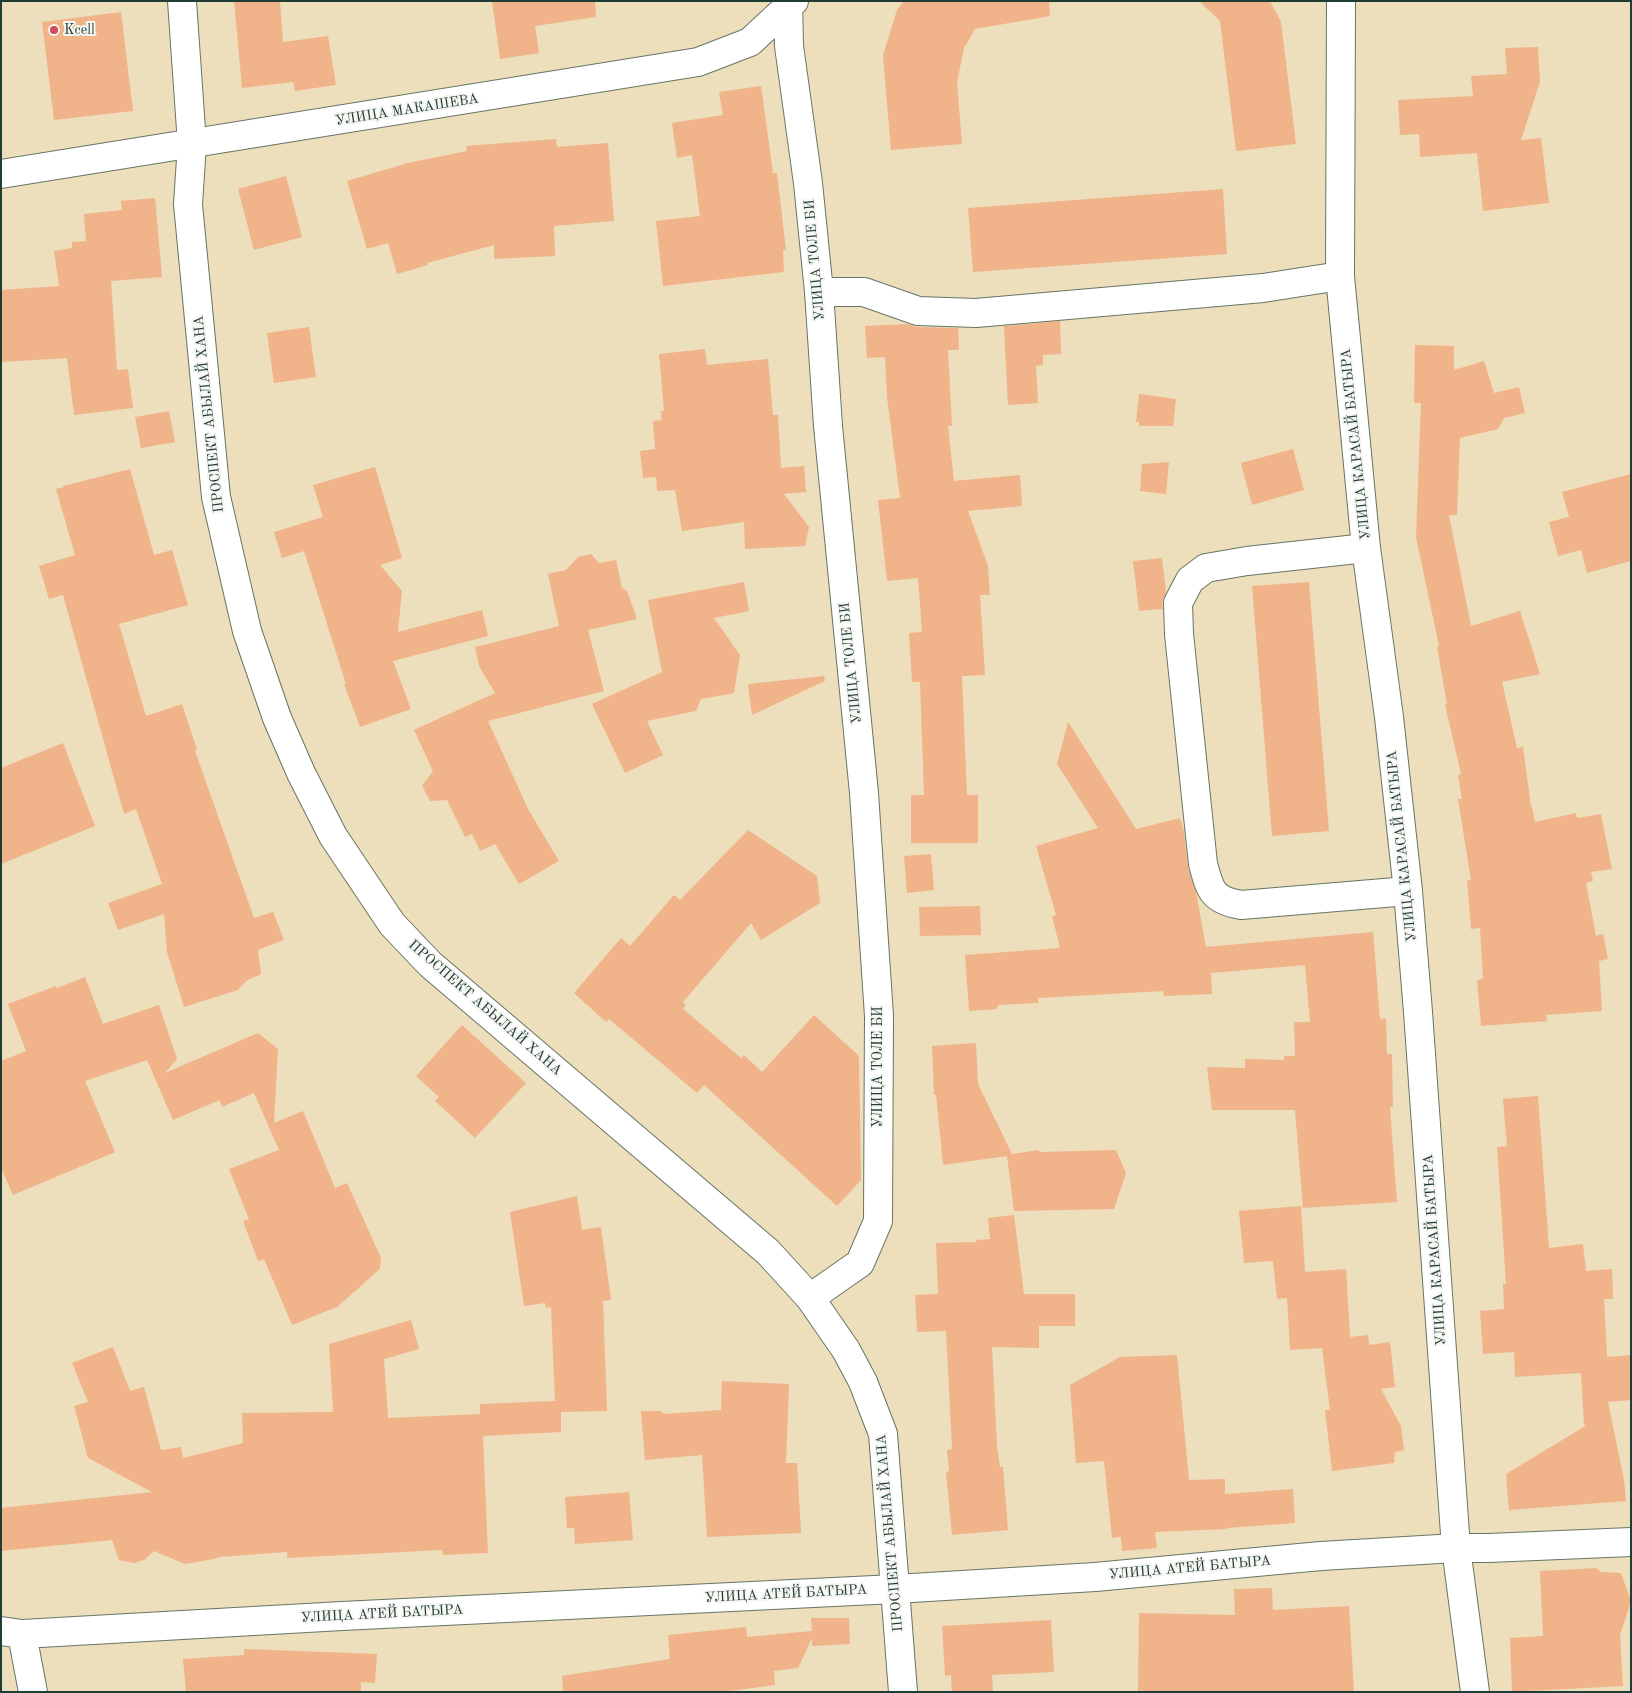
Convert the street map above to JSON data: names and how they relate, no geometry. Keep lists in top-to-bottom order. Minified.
{"streets":{"street":["УЛИЦА МАКАШЕВА","УЛИЦА ТОЛЕ БИ","ПРОСПЕКТ АБЫЛАЙ ХАНА","УЛИЦА КАРАСАЙ БАТЫРА","УЛИЦА АТЕЙ БАТЫРА"]},"crossings":[["УЛИЦА МАКАШЕВА","УЛИЦА ТОЛЕ БИ"],["УЛИЦА МАКАШЕВА","ПРОСПЕКТ АБЫЛАЙ ХАНА"],["УЛИЦА ТОЛЕ БИ","ПРОСПЕКТ АБЫЛАЙ ХАНА"],["ПРОСПЕКТ АБЫЛАЙ ХАНА","УЛИЦА АТЕЙ БАТЫРА"],["УЛИЦА КАРАСАЙ БАТЫРА","УЛИЦА АТЕЙ БАТЫРА"]],"places":["Kcell"]}
